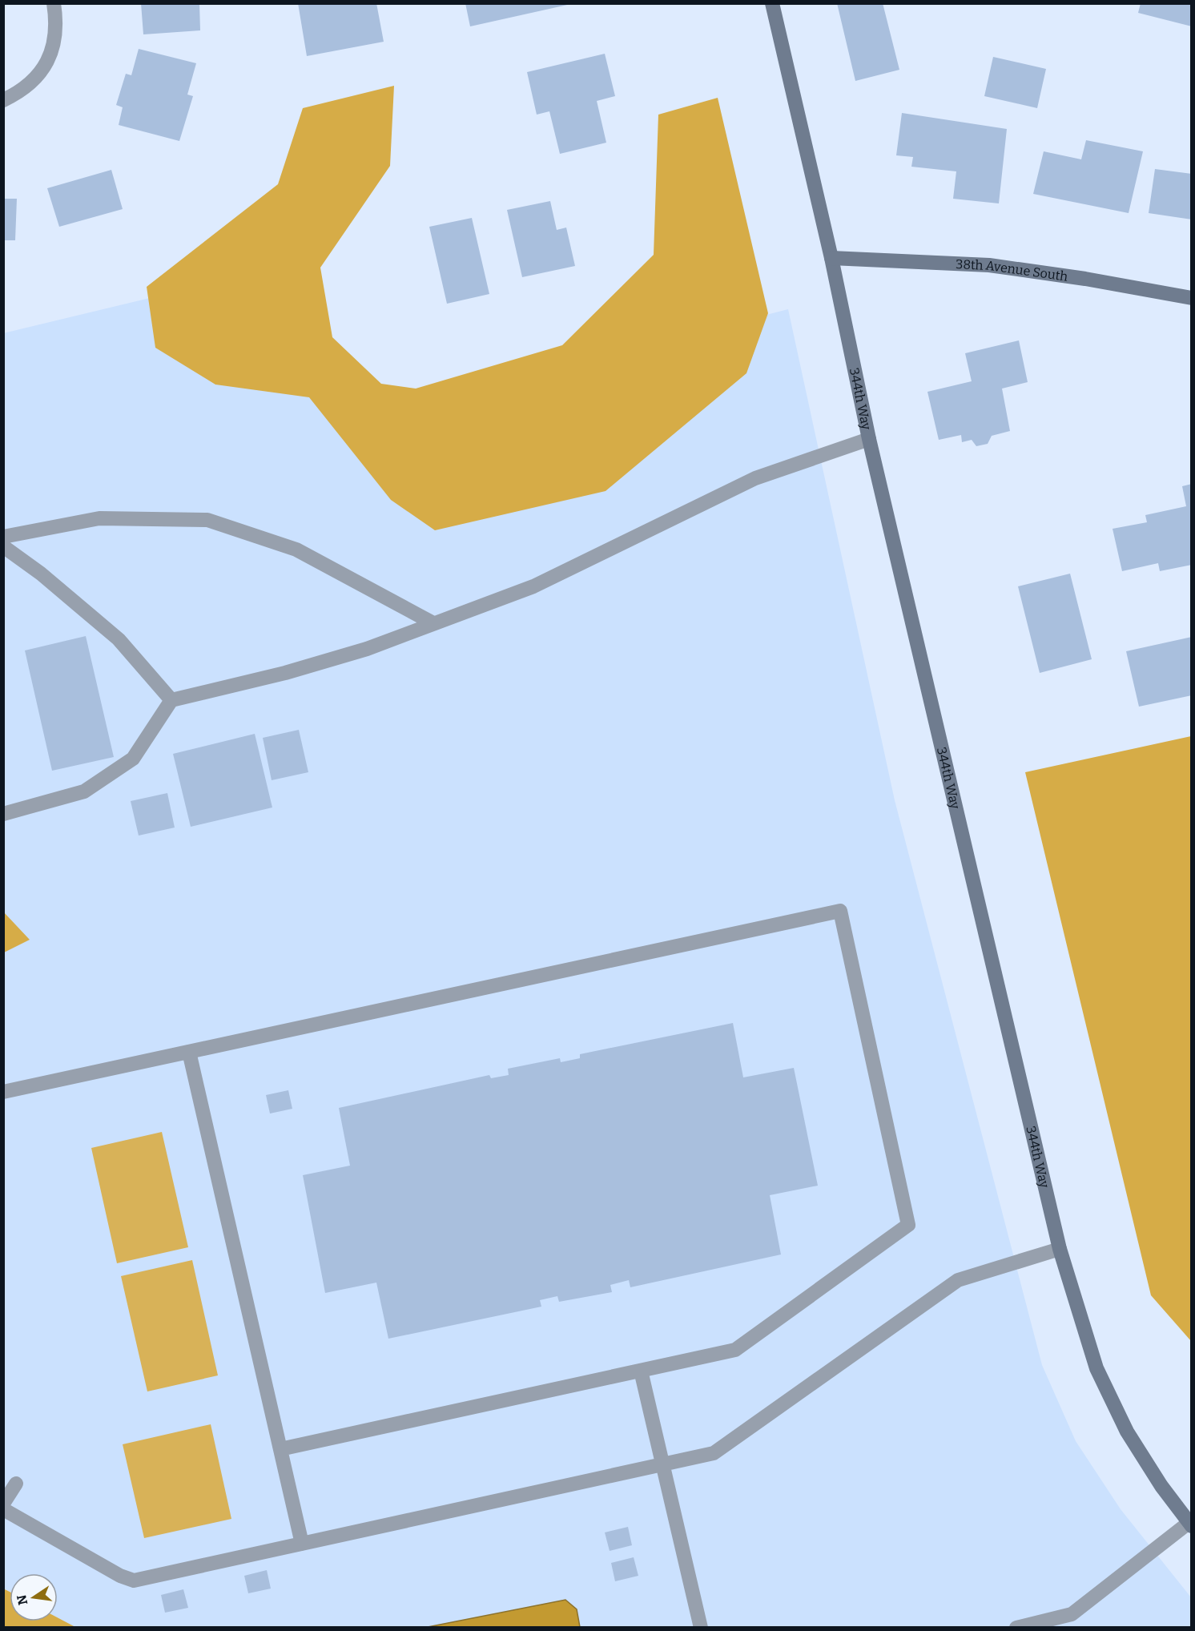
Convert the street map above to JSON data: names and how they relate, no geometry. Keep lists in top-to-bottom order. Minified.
{"streets":{"street":["38th Avenue South","344th Way"]},"crossings":[["38th Avenue South","344th Way"]],"north":"left"}
